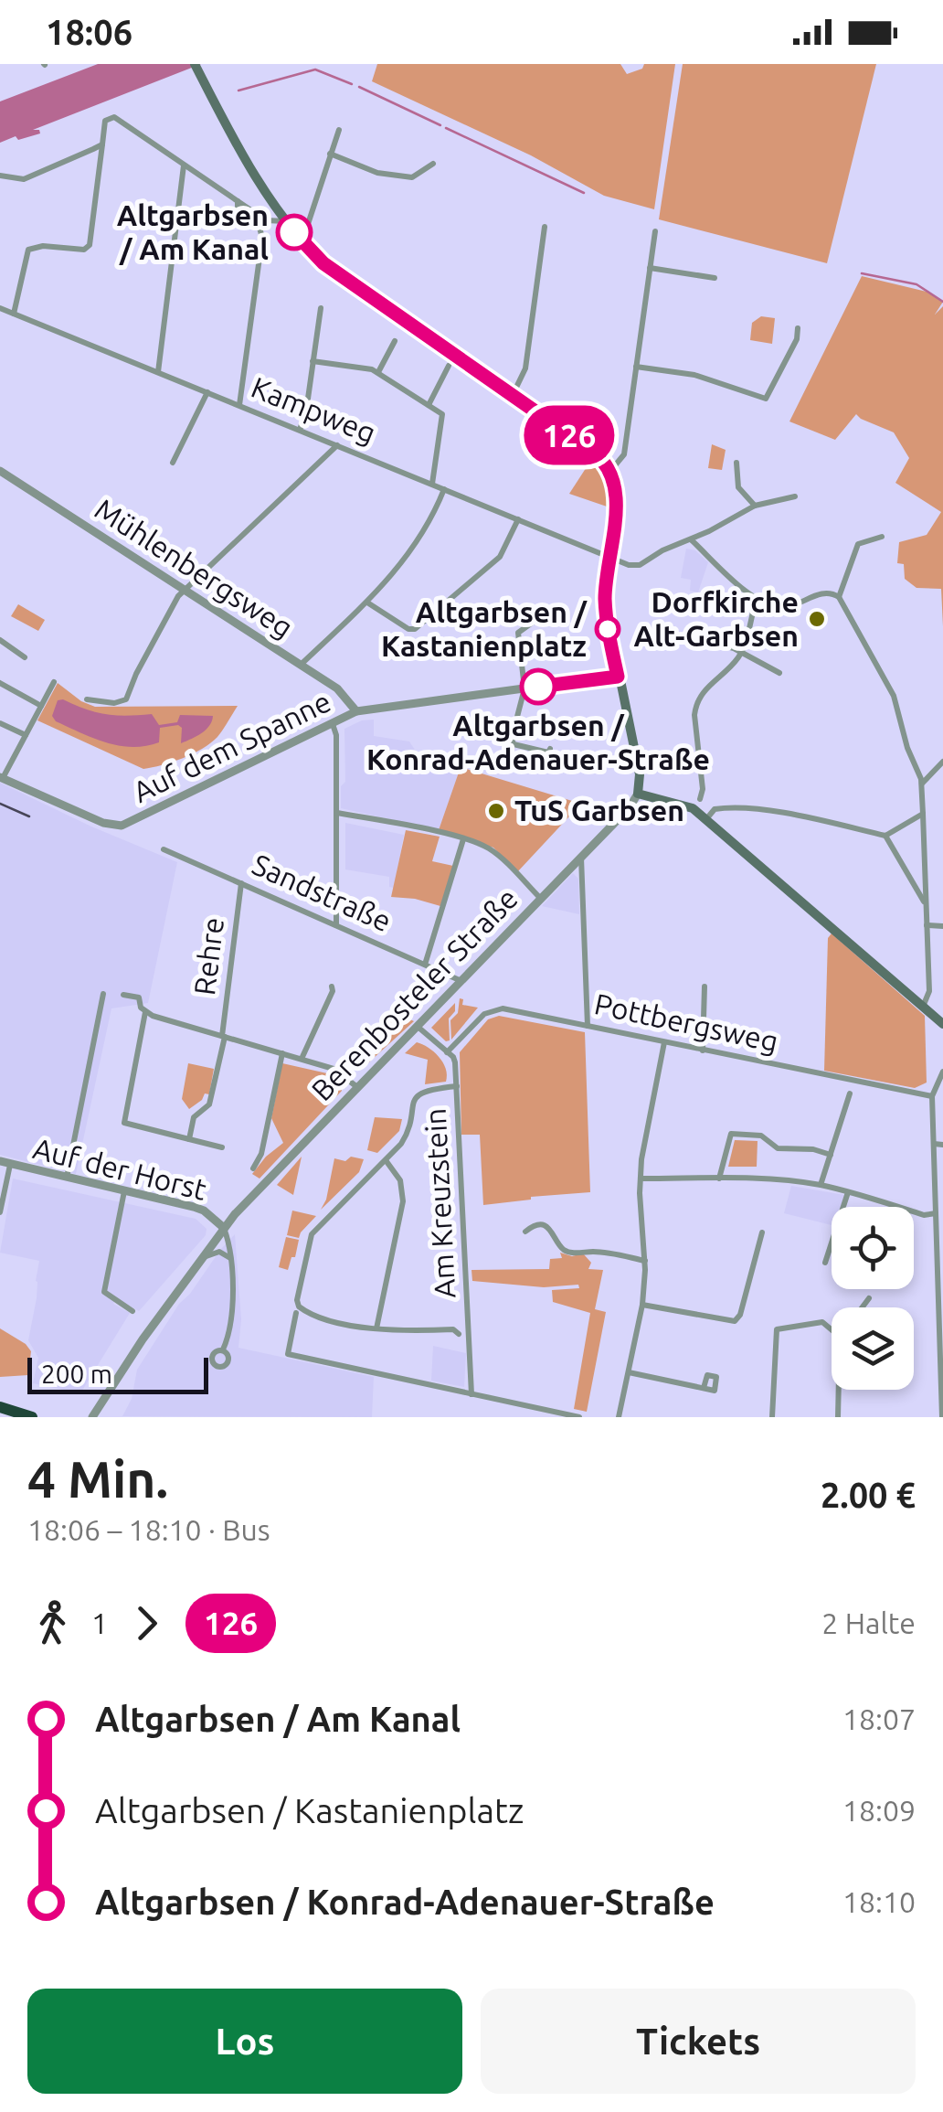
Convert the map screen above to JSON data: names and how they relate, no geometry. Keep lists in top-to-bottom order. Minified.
{"streets":{"street":["Kampweg","Mühlenbergsweg","Auf dem Spanne","Sandstraße","Rehre","Berenbosteler Straße","Pottbergsweg","Auf der Horst","Am Kreuzstein"]},"crossings":[["Mühlenbergsweg","Auf dem Spanne"],["Sandstraße","Rehre"],["Sandstraße","Berenbosteler Straße"],["Berenbosteler Straße","Auf der Horst"],["Pottbergsweg","Am Kreuzstein"]],"places":["Altgarbsen / Am Kanal","Dorfkirche Alt-Garbsen","Altgarbsen / Kastanienplatz","Altgarbsen / Konrad-Adenauer-Straße","TuS Garbsen"],"lines":["bus line 126"],"scale_bar":"200 m","page":{"status":"18:06","on_map":"126","scale":"200 m","heading":["4 Min.","18:06 – 18:10 · Bus","2.00 €"],"legs":["1","126","2 Halte"],"list":[{"name":"Altgarbsen / Am Kanal","value":"18:07"},{"name":"Altgarbsen / Kastanienplatz","value":"18:09"},{"name":"Altgarbsen / Konrad-Adenauer-Straße","value":"18:10"}],"buttons":["Los","Tickets"]}}
